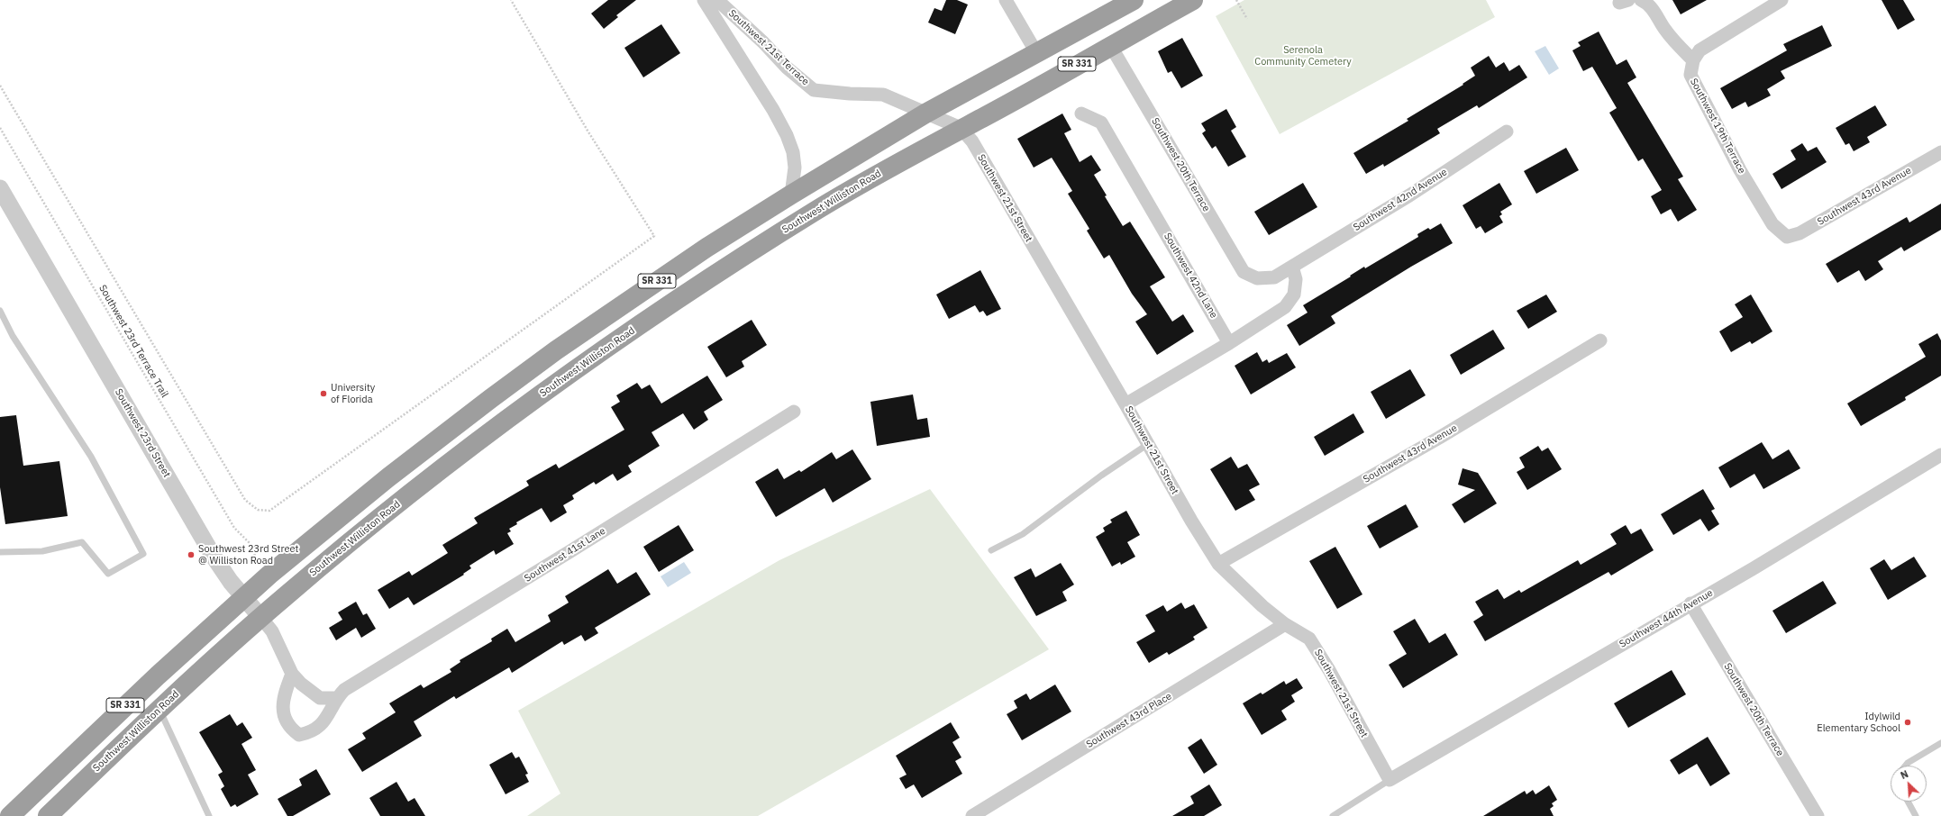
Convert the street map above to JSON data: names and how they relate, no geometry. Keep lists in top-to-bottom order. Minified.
{"streets":{"highway":["SR 331","Southwest Williston Road"],"street":["Southwest 21st Terrace","Southwest 19th Terrace","Southwest 20th Terrace","Southwest 43rd Avenue","Southwest 21st Street","Southwest 42nd Avenue","Southwest 42nd Lane","Southwest 23rd Street","Southwest 41st Lane","Southwest 44th Avenue","Southwest 43rd Place"],"path":["Southwest 23rd Terrace Trail"]},"crossings":[["Southwest 21st Terrace","SR 331"],["Southwest 21st Terrace","Southwest 21st Street"],["SR 331","Southwest 21st Street"],["SR 331","Southwest 23rd Street"],["Southwest 19th Terrace","Southwest 43rd Avenue"],["Southwest 20th Terrace","Southwest 42nd Avenue"],["Southwest 20th Terrace","Southwest Williston Road"],["Southwest 20th Terrace","Southwest 44th Avenue"],["Southwest 43rd Avenue","Southwest 21st Street"],["Southwest 21st Street","Southwest Williston Road"],["Southwest 21st Street","Southwest 44th Avenue"],["Southwest 21st Street","Southwest 43rd Place"],["Southwest Williston Road","Southwest 23rd Street"],["Southwest 23rd Street","Southwest 41st Lane"]],"parks":["Serenola Community Cemetery"],"places":["University of Florida","Southwest 23rd Street @ Williston Road","Idylwild Elementary School"],"north":"top left"}
